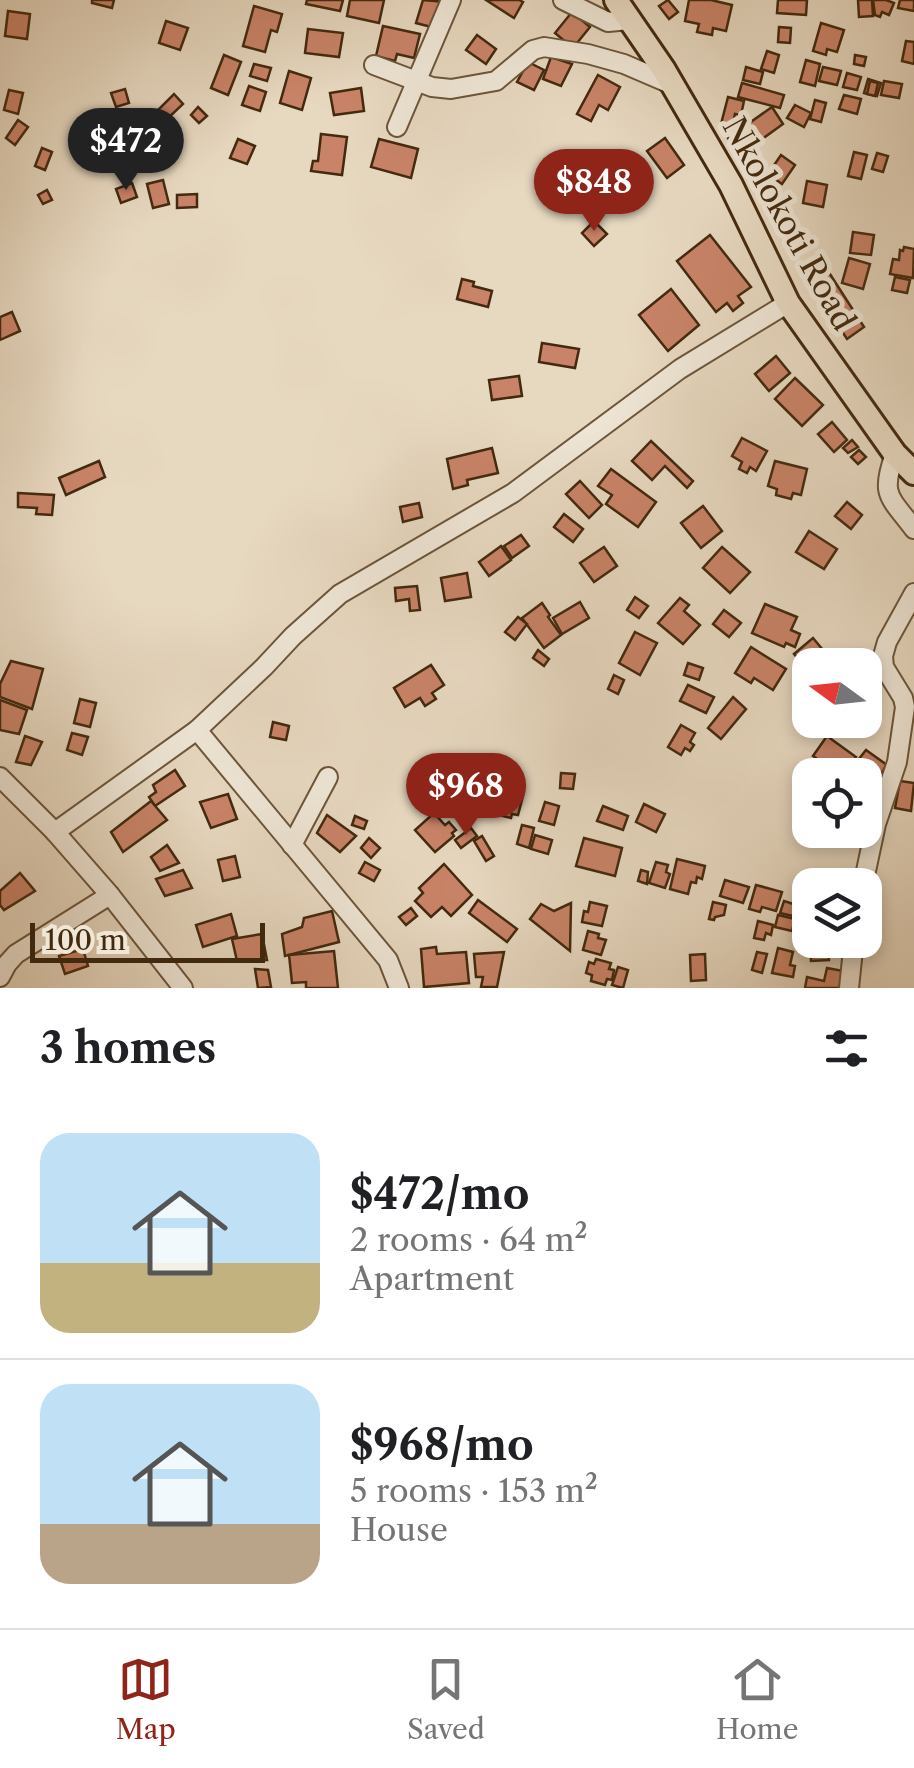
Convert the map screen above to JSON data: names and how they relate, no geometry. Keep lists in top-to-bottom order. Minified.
{"streets":{"main road":["Nkolokoti Road"]},"scale_bar":"100 m","north":"left","page":{"price":["$472","$848","$968"],"scale":"100 m","heading":"3 homes","list":[{"name":"$472/mo","note":"2 rooms · 64 m² · Apartment"},{"name":"$968/mo","note":"5 rooms · 153 m² · House"}],"tabs":["Map","Saved","Home"]}}
